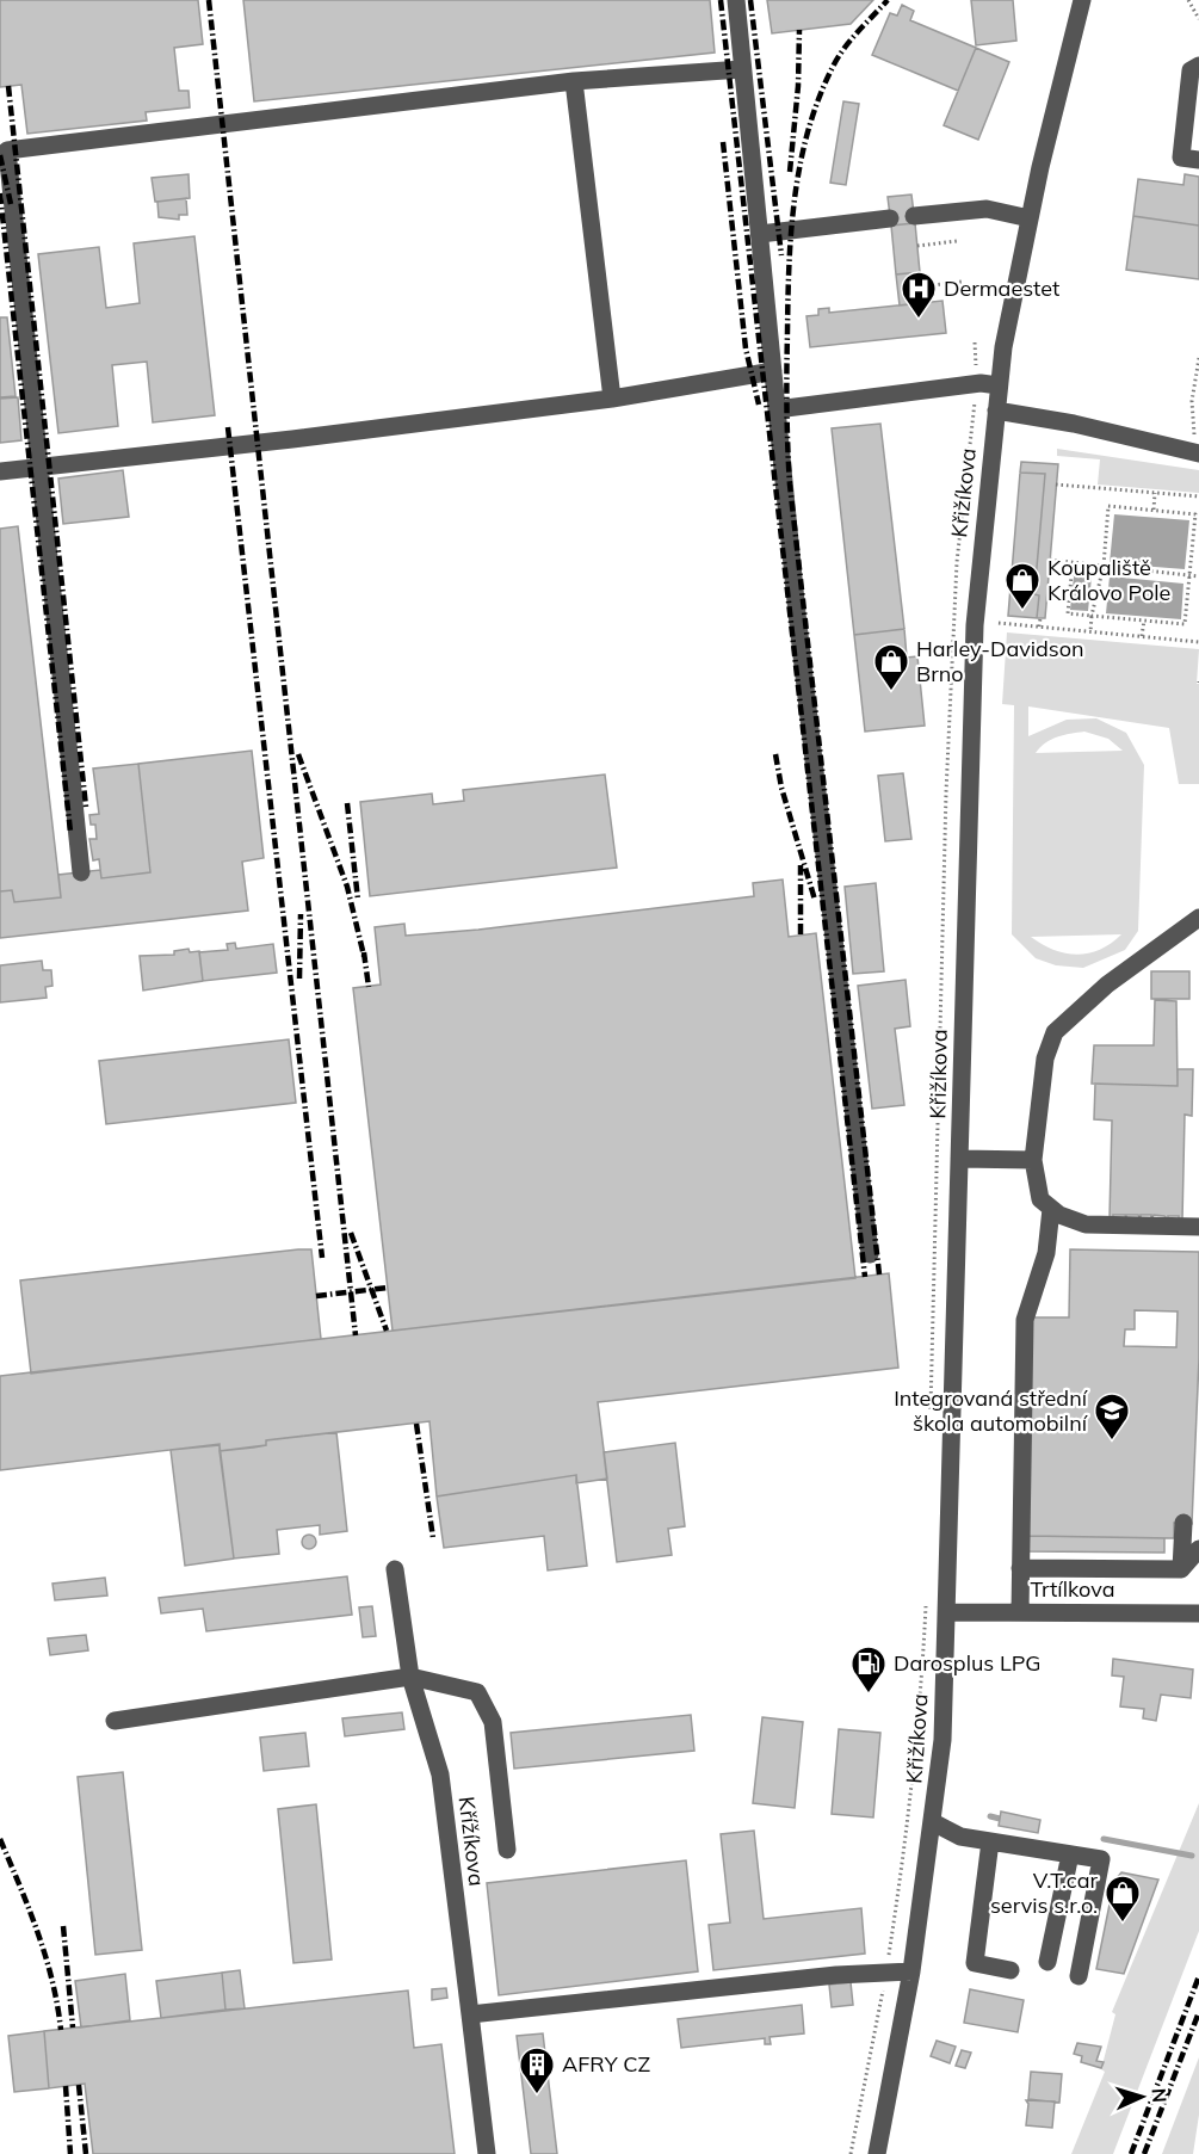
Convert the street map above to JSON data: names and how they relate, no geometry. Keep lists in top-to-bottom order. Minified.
{"streets":{"street":["Křižíkova","Trtílkova","Křížíkova"]},"crossings":[["Křižíkova","Trtílkova"]],"places":{"hospital":["Dermaestet"],"shop":["Koupaliště Královo Pole","Harley-Davidson Brno","V.T.car servis s.r.o."],"school or university":["Integrovaná střední škola automobilní"],"fuel station":["Darosplus LPG"],"building":["AFRY CZ"]},"north":"right"}
